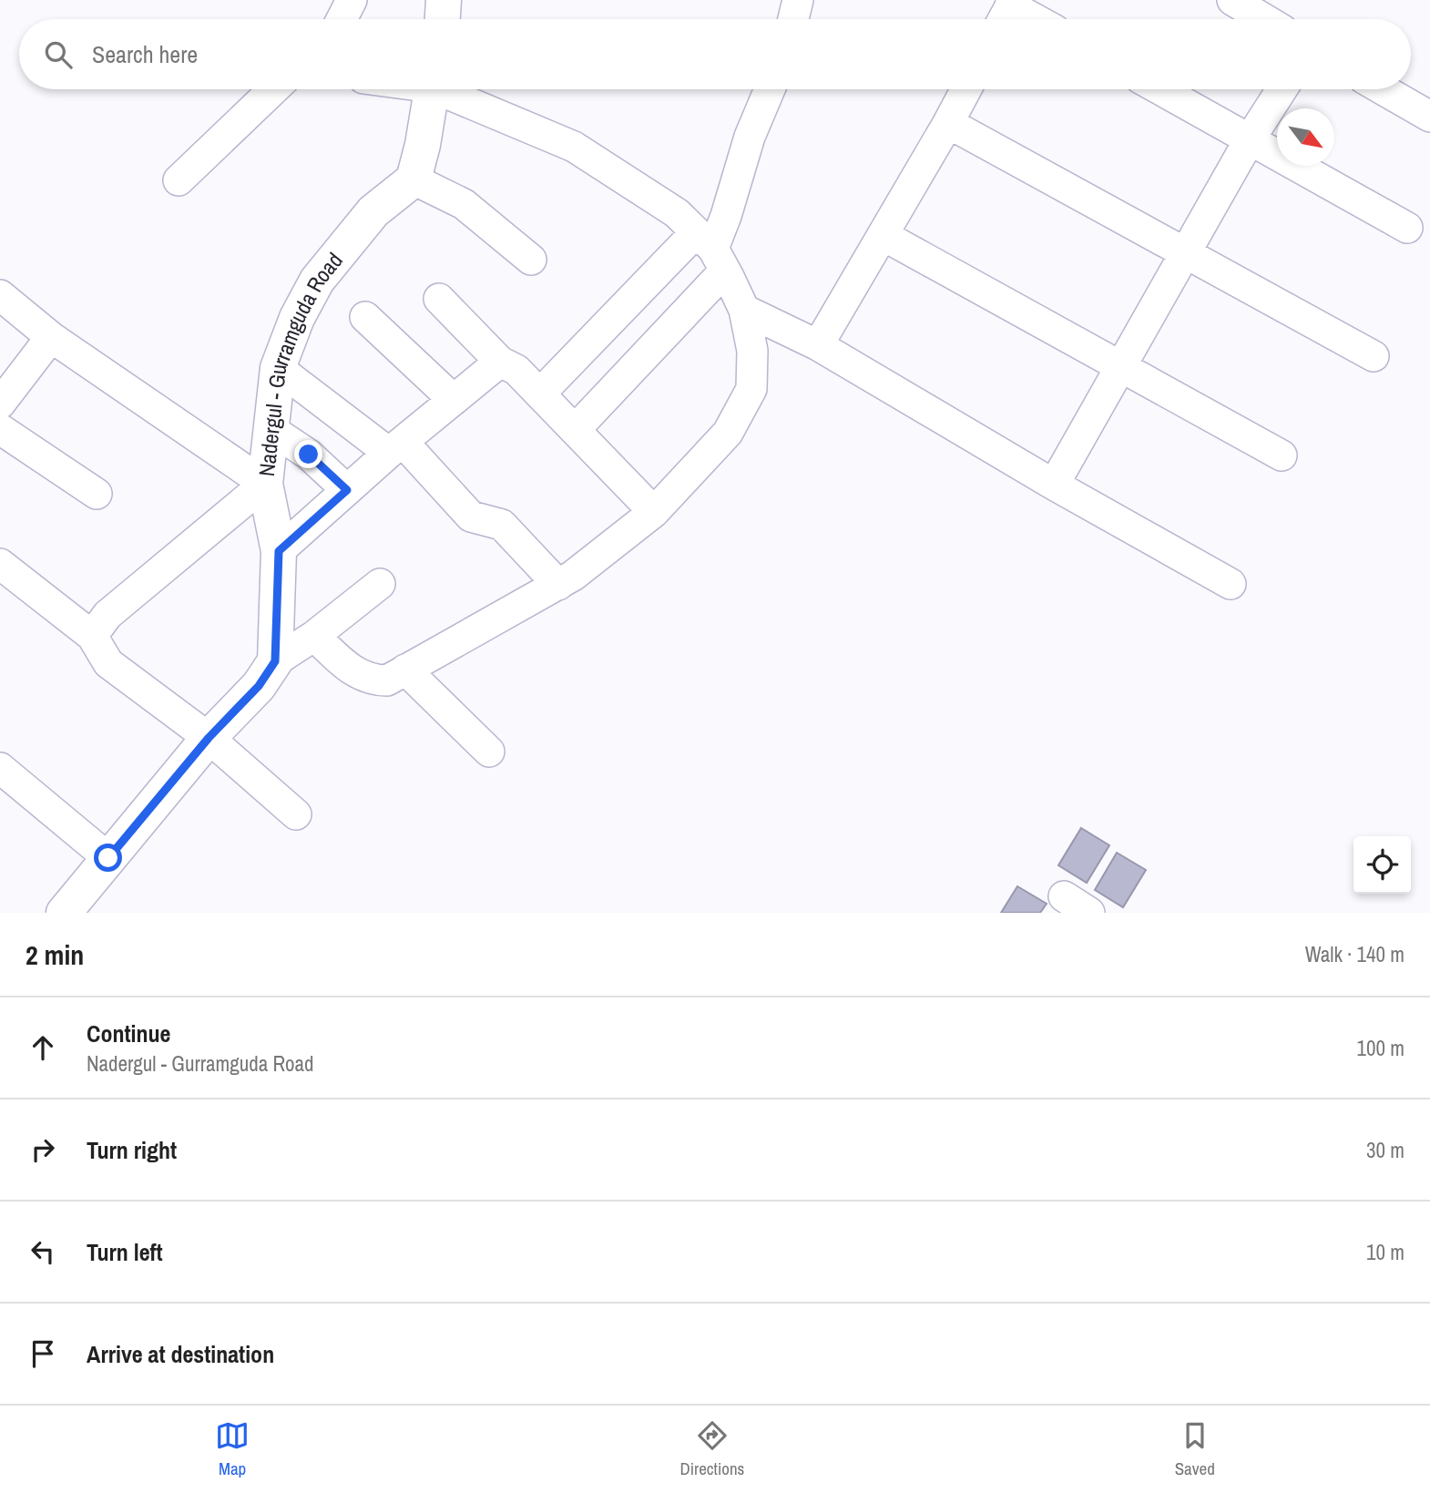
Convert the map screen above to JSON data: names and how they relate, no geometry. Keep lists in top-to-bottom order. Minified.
{"streets":{"main road":["Nadergul - Gurramguda Road"]},"north":"bottom right","page":{"search":"Search here","heading":["2 min","Walk · 140 m"],"list":[["Continue","Nadergul - Gurramguda Road","100 m"],["Turn right","30 m"],["Turn left","10 m"],"Arrive at destination"],"nav":["Map","Directions","Saved"]}}
